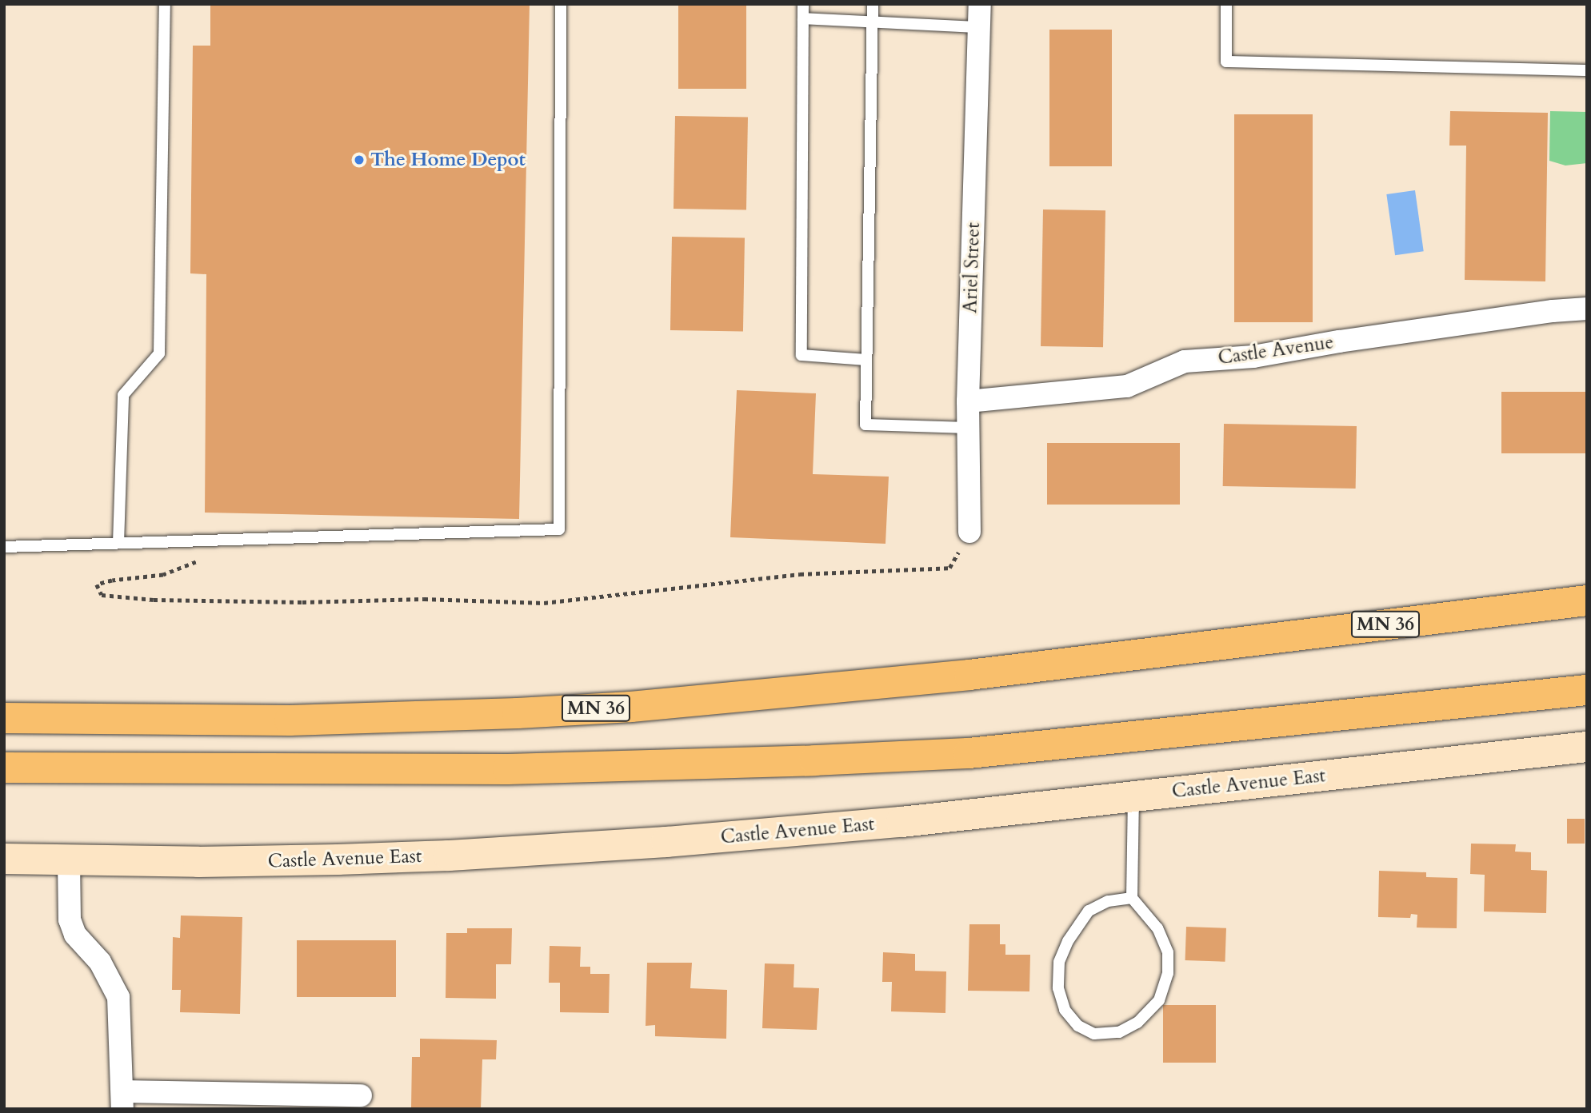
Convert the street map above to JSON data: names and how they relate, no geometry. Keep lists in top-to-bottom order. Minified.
{"streets":{"highway":["MN 36"],"street":["Ariel Street","Castle Avenue","Castle Avenue East"]},"crossings":[["Ariel Street","Castle Avenue"]],"places":["The Home Depot"]}
